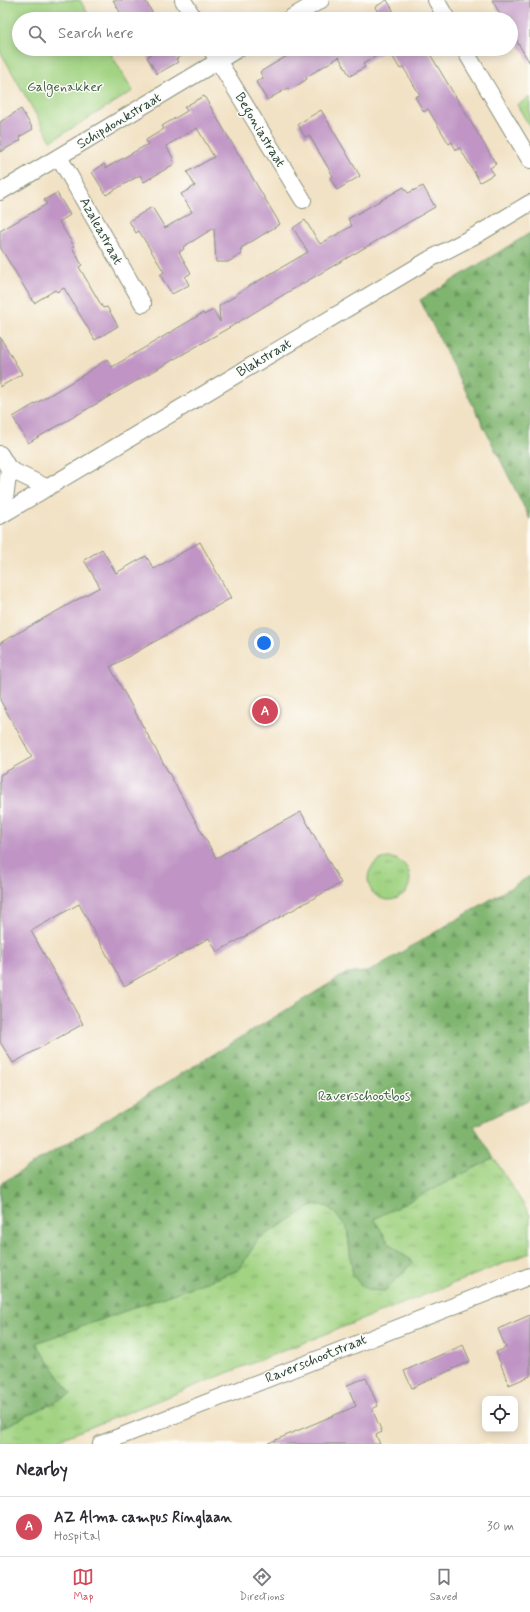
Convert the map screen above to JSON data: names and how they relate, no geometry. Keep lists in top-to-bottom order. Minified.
{"streets":{"street":["Schipdonkstraat","Begoniastraat","Azaleastraat","Blakstraat","Raverschootstraat"]},"crossings":[["Schipdonkstraat","Azaleastraat"]],"parks":["Galgenakker","Raverschootbos"],"page":{"search":"Search here","pins":"A","heading":"Nearby","list":[{"mark":"A","name":"AZ Alma campus Ringlaan","note":"Hospital","value":"30 m"}],"nav":["Map","Directions","Saved"]}}
